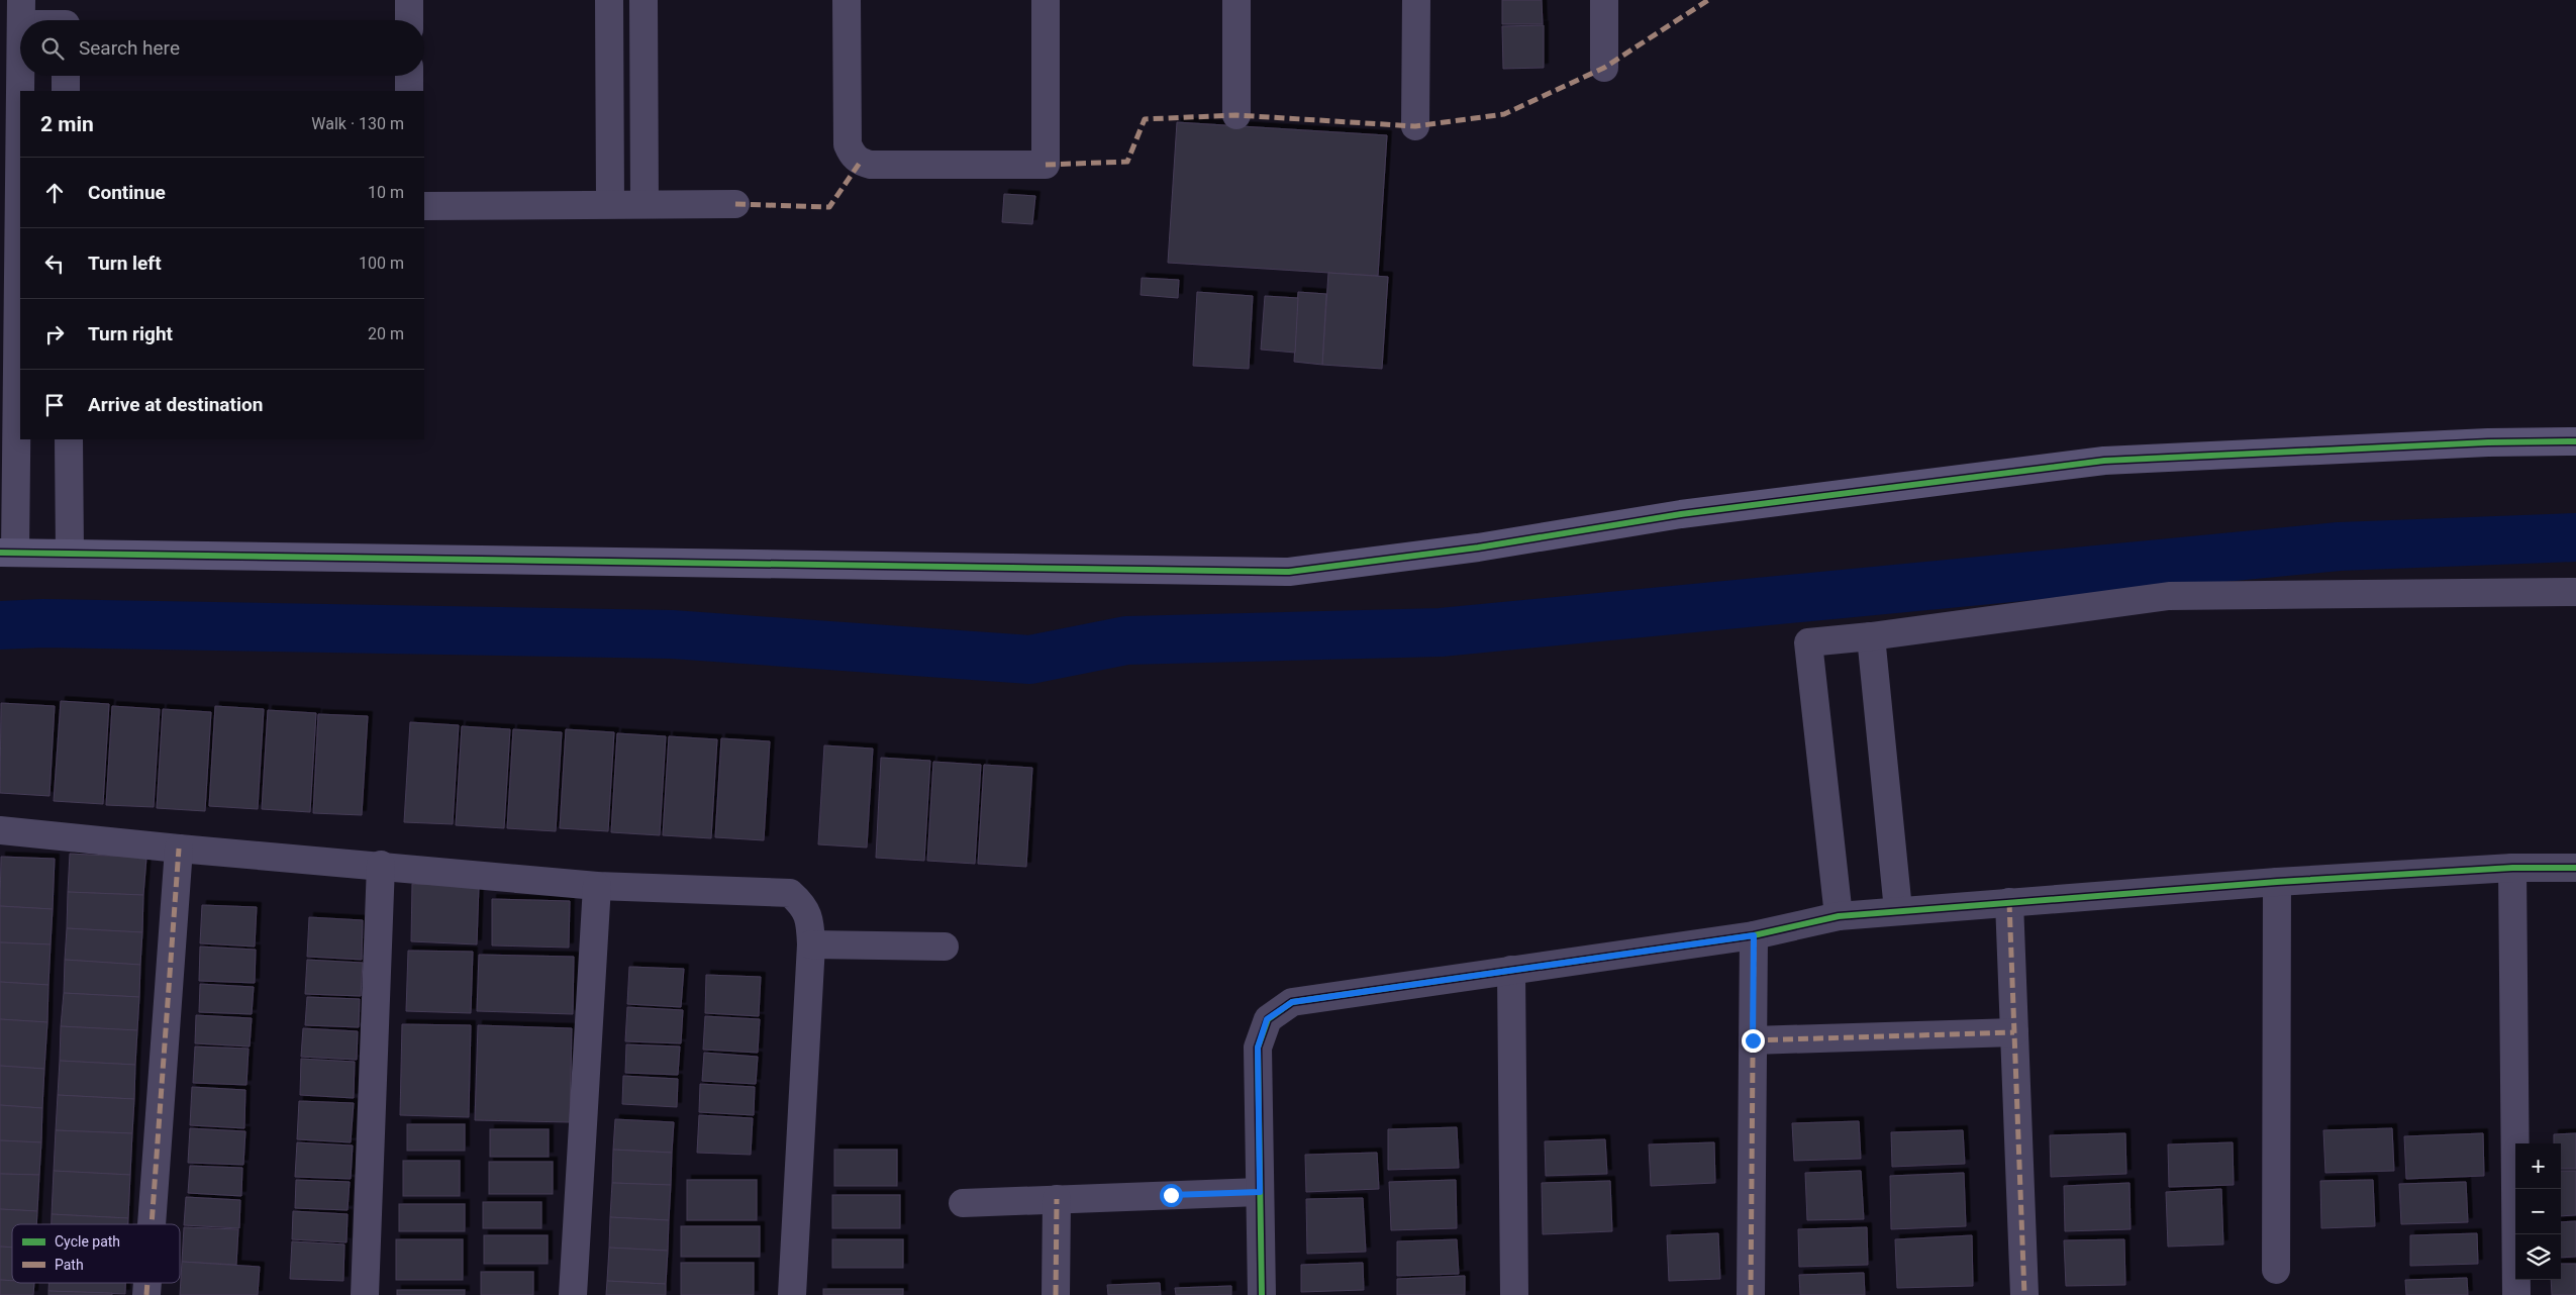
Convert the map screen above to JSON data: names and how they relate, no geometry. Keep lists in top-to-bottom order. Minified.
{"legend":["Cycle path","Path"],"page":{"search":"Search here","heading":["2 min","Walk · 130 m"],"list":[["Continue","10 m"],["Turn left","100 m"],["Turn right","20 m"],"Arrive at destination"],"map_buttons":["+","−"]}}
